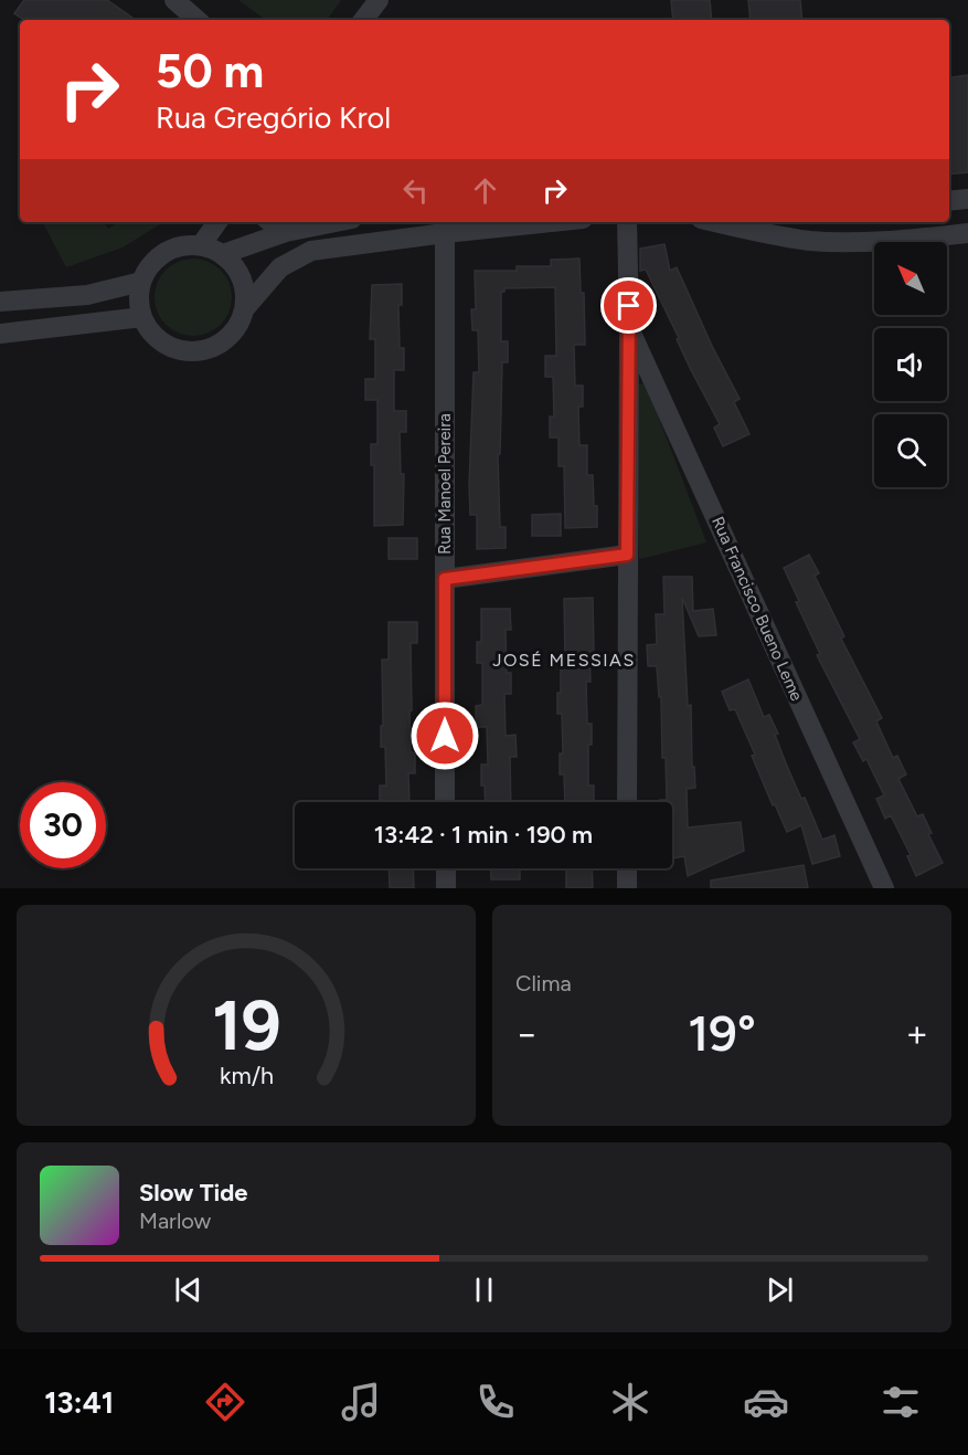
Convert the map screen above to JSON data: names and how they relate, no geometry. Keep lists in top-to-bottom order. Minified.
{"streets":{"street":["Rua Manoel Pereira","Rua Francisco Bueno Leme"]},"districts":["JOSÉ MESSIAS"],"north":"top left","page":{"turn":["50 m","Rua Gregório Krol"],"limit":"30","trip":"13:42 · 1 min · 190 m","tile":"Clima","heat":["−","19°","+"],"song":["Slow Tide","Marlow"],"tabs":"13:41","gauge":["19","km/h"]}}
